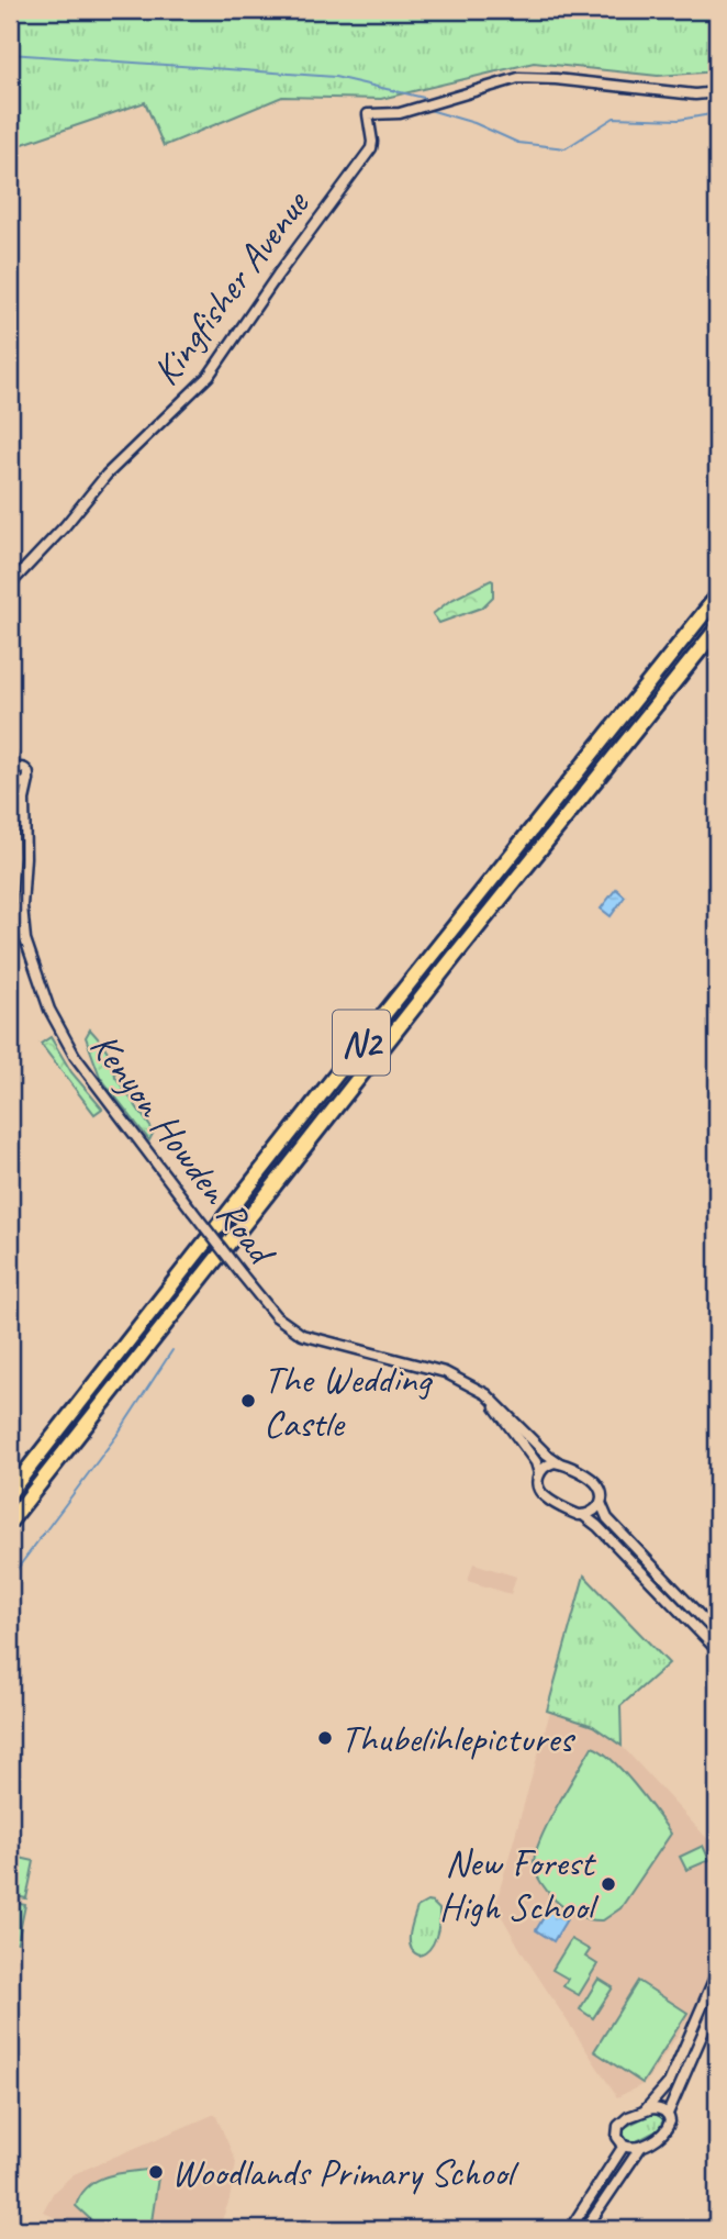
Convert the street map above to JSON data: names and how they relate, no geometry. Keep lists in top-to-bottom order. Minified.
{"streets":{"highway":["N2"],"street":["Kingfisher Avenue","Kenyon Howden Road"]},"places":["The Wedding Castle","Thubelihlepictures","New Forest High School","Woodlands Primary School"]}
